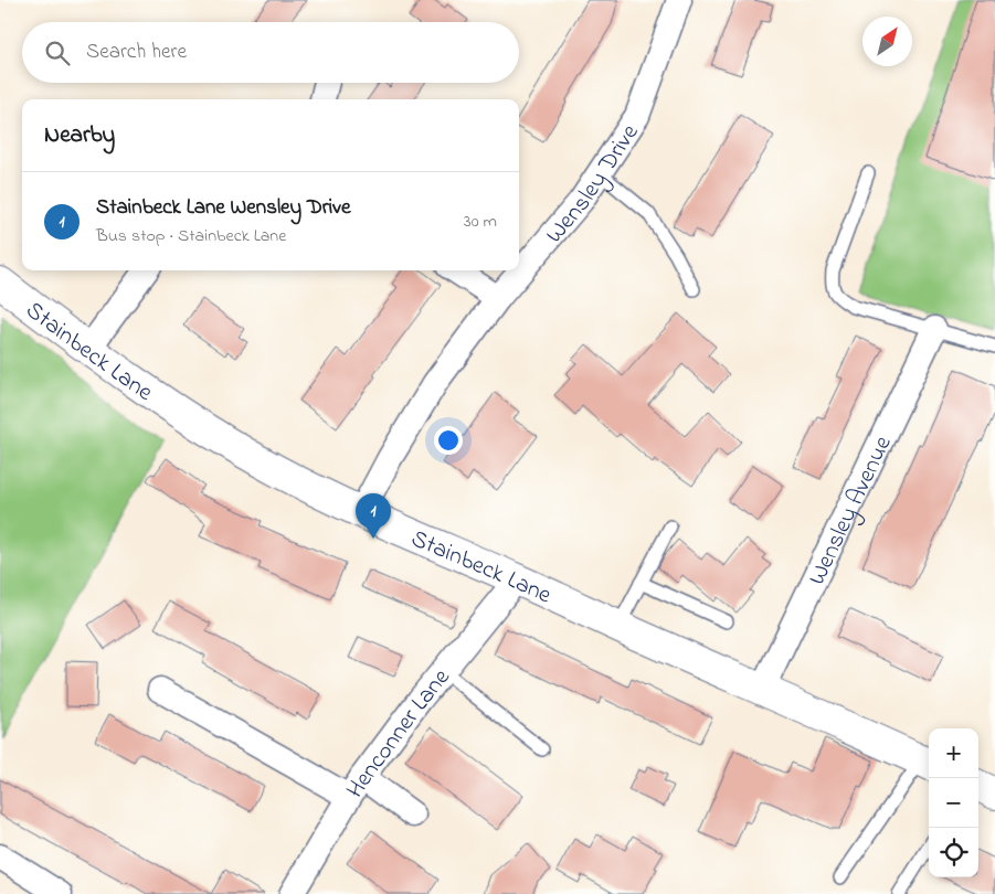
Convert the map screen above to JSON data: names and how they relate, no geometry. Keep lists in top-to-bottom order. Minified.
{"streets":{"street":["Wensley Drive","Stainbeck Lane","Wensley Avenue","Henconner Lane"]},"crossings":[["Wensley Drive","Stainbeck Lane"],["Stainbeck Lane","Wensley Avenue"],["Stainbeck Lane","Henconner Lane"]],"north":"top right","page":{"search":"Search here","heading":"Nearby","list":[{"mark":"1","name":"Stainbeck Lane Wensley Drive","note":"Bus stop · Stainbeck Lane","value":"30 m"}],"pins":"1","map_buttons":["+","−"]}}
